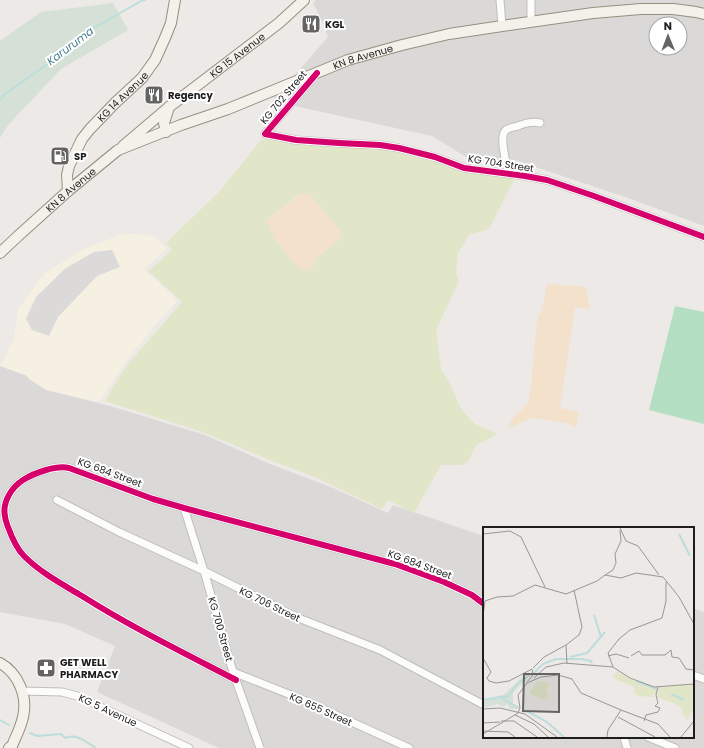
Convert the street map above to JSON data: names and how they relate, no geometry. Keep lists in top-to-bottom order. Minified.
{"streets":{"main road":["KG 15 Avenue","KN 8 Avenue","KG 14 Avenue"],"street":["KG 702 Street","KG 704 Street","KG 684 Street","KG 706 Street","KG 700 Street","KG 655 Street","KG 5 Avenue"]},"crossings":[["KG 15 Avenue","KN 8 Avenue"],["KN 8 Avenue","KG 14 Avenue"],["KN 8 Avenue","KG 702 Street"],["KG 702 Street","KG 704 Street"],["KG 684 Street","KG 700 Street"],["KG 706 Street","KG 700 Street"],["KG 700 Street","KG 655 Street"]],"water":["Karuruma"],"places":{"restaurant":["KGL","Regency"],"fuel station":["SP"],"pharmacy":["GET WELL PHARMACY"]},"north":"top"}
